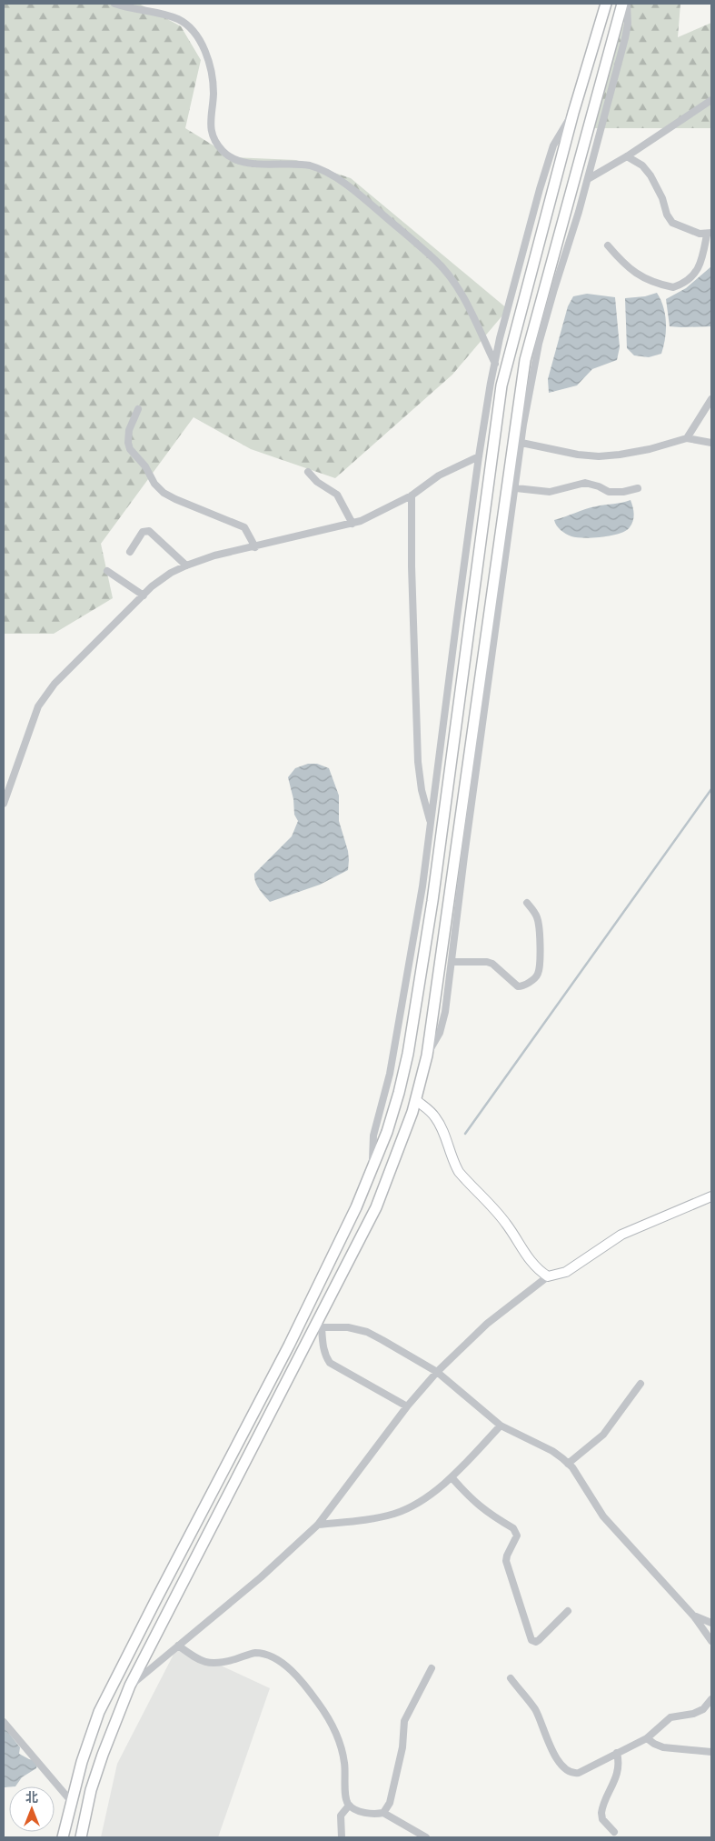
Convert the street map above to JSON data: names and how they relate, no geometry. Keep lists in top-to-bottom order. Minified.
{"north":"top"}
